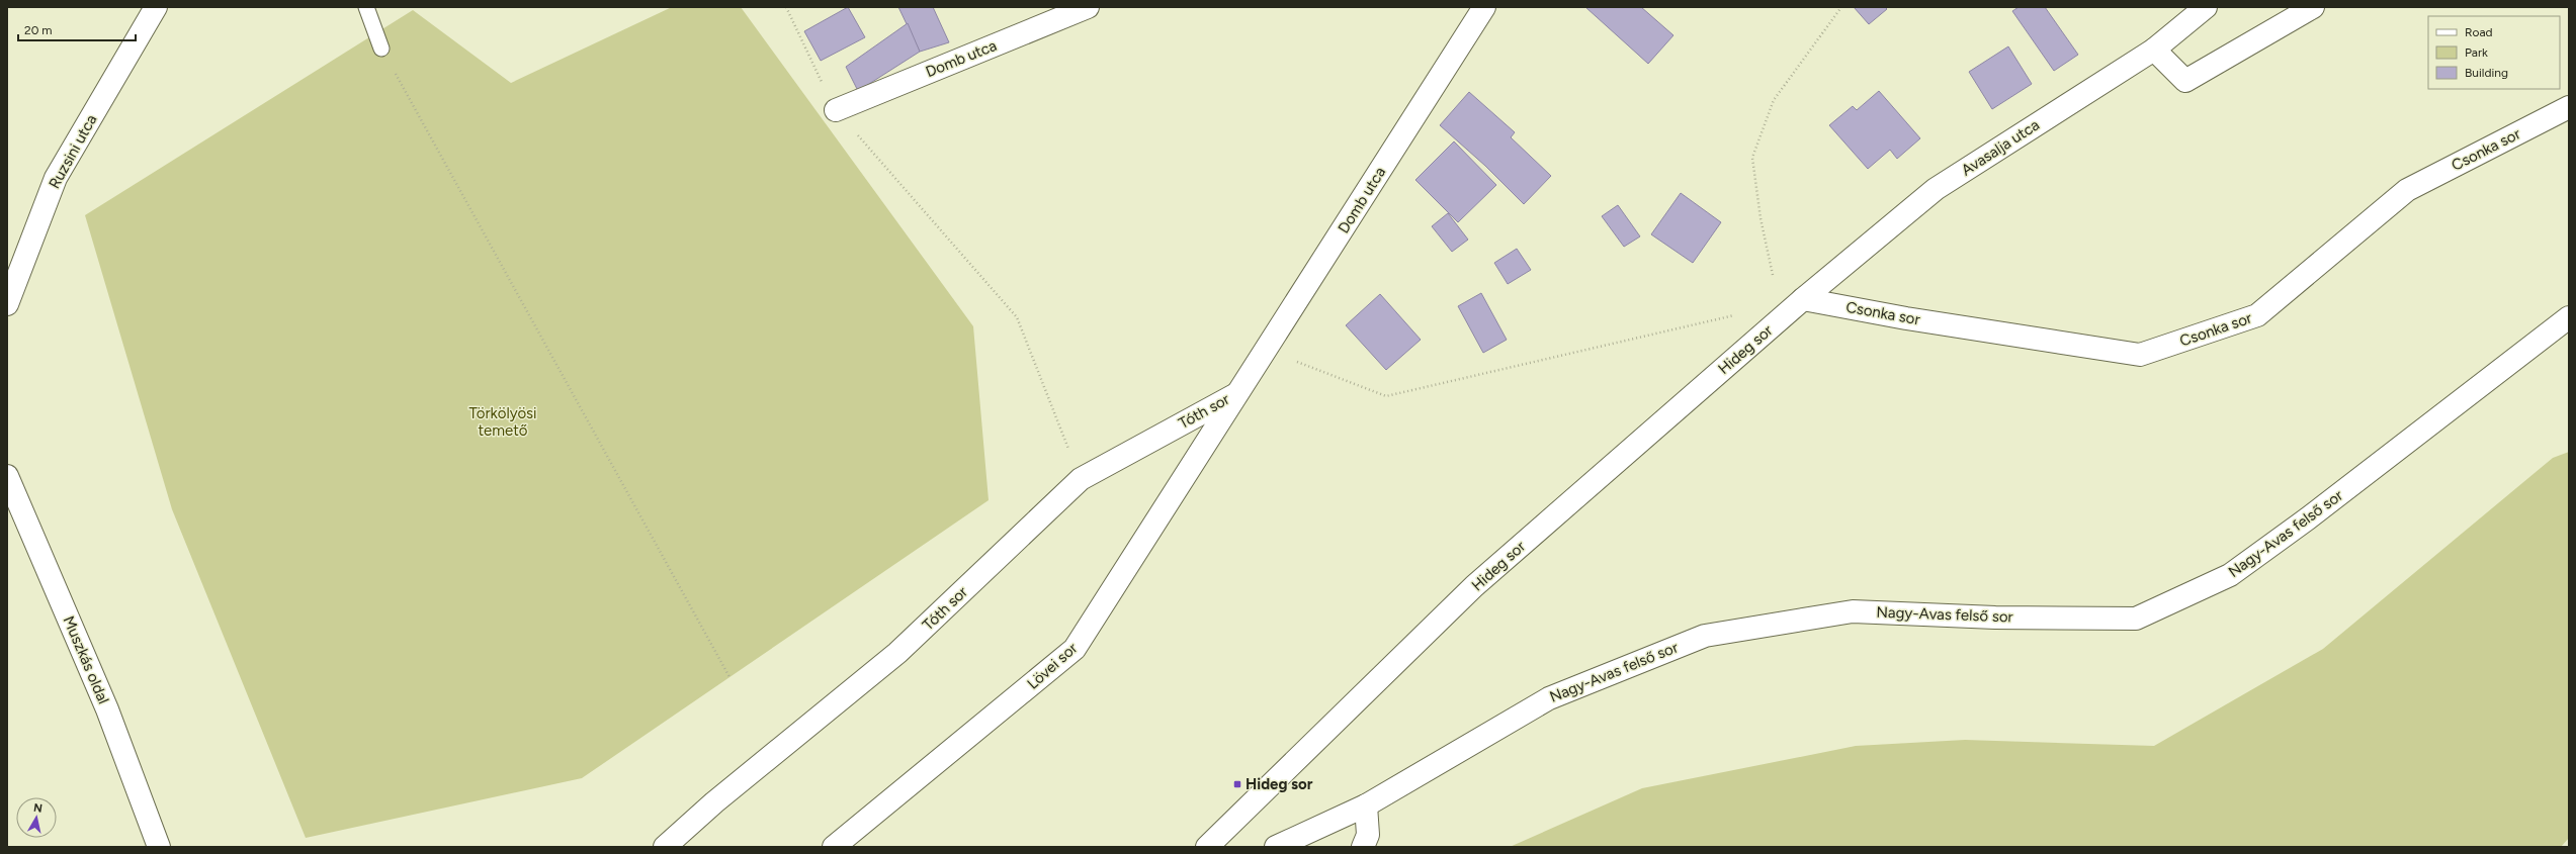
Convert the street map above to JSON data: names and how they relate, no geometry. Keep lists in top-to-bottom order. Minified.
{"streets":{"street":["Domb utca","Avasalja utca","Csonka sor","Ruzsini utca","Hideg sor","Tóth sor","Nagy-Avas felső sor","Muszkás oldal","Lövei sor"]},"crossings":[["Domb utca","Tóth sor"],["Domb utca","Lövei sor"],["Avasalja utca","Csonka sor"],["Avasalja utca","Hideg sor"],["Csonka sor","Hideg sor"],["Tóth sor","Lövei sor"]],"parks":["Törkölyösi temető"],"places":{"transit":["Hideg sor"]},"legend":["Road","Park","Building"],"scale_bar":"20 m","north":"top"}
